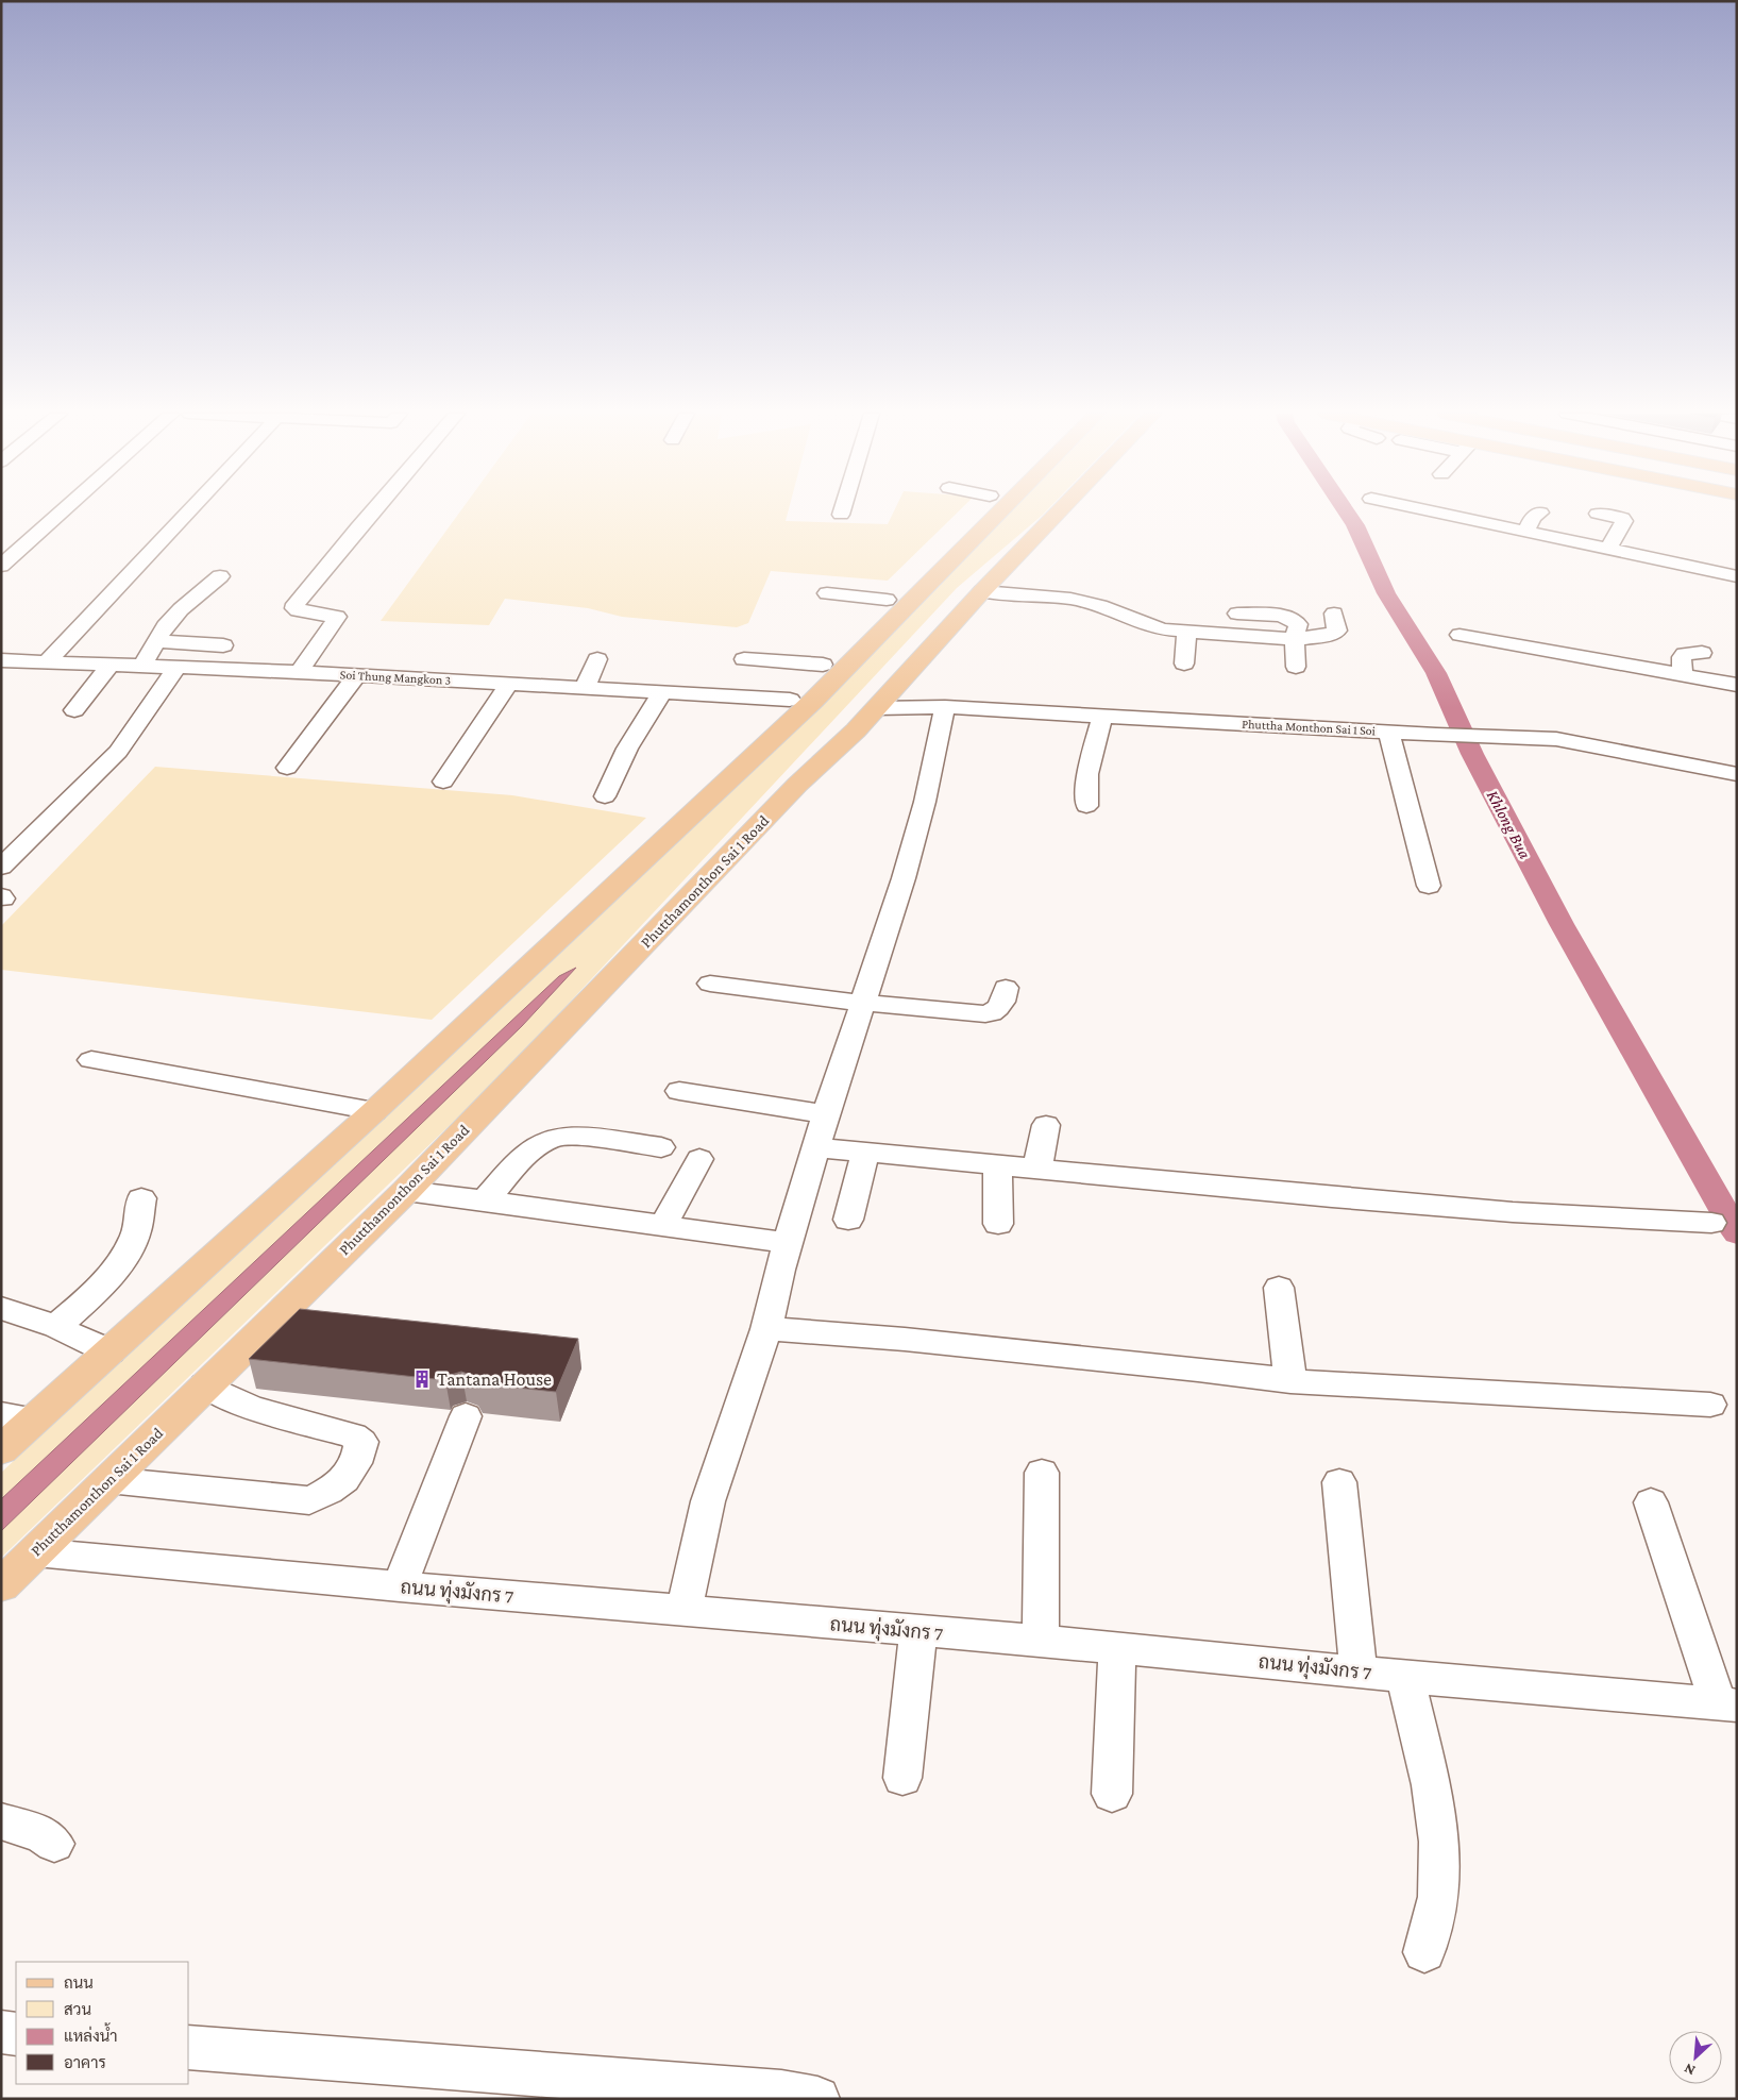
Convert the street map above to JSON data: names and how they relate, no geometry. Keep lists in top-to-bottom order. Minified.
{"streets":{"main road":["Phutthamonthon Sai 1 Road"],"street":["Soi Thung Mangkon 3","Phuttha Monthon Sai 1 Soi","ถนน ทุ่งมังกร 7"]},"crossings":[["Phuttha Monthon Sai 1 Soi","Phutthamonthon Sai 1 Road"],["Phutthamonthon Sai 1 Road","ถนน ทุ่งมังกร 7"]],"water":["Khlong Bua"],"places":{"building":["Tantana House"]},"legend":["ถนน","สวน","แหล่งน้ำ","อาคาร"],"north":"bottom left"}
